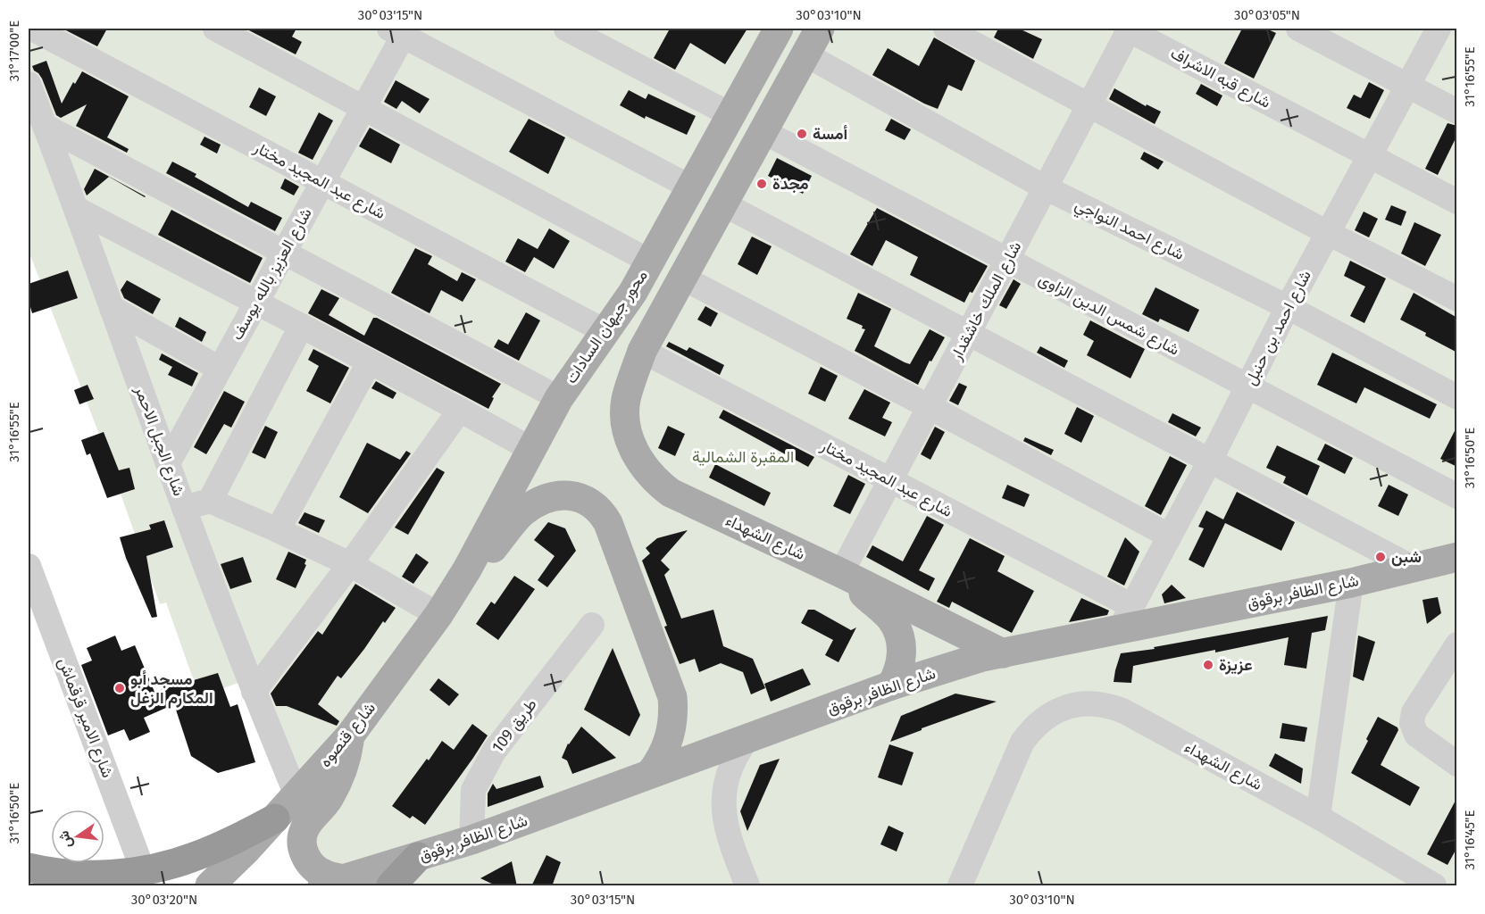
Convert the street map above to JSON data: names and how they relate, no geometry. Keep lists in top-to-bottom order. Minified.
{"streets":{"main road":["محور جيهان السادات","شارع الشهداء","شارع الظافر برقوق","شارع قنصوه"],"street":["شارع قبه الاشراف","شارع عبد المجيد مختار","شارع احمد النواجي","شارع العزيز بالله يوسف","شارع الملك خاشقدار","شارع شمس الدين الزاوى","شارع احمد بن حنبل","شارع الجبل الاحمر","شارع الامير قرقماش","طريق 109"]},"crossings":[["شارع قبه الاشراف","شارع الملك خاشقدار"],["شارع قبه الاشراف","شارع احمد بن حنبل"],["شارع عبد المجيد مختار","شارع العزيز بالله يوسف"],["شارع عبد المجيد مختار","شارع الملك خاشقدار"],["شارع عبد المجيد مختار","محور جيهان السادات"],["شارع عبد المجيد مختار","شارع احمد بن حنبل"],["شارع عبد المجيد مختار","شارع الشهداء"],["شارع عبد المجيد مختار","شارع الظافر برقوق"],["شارع احمد النواجي","شارع الملك خاشقدار"],["شارع احمد النواجي","شارع احمد بن حنبل"],["شارع العزيز بالله يوسف","شارع الجبل الاحمر"],["شارع الملك خاشقدار","شارع شمس الدين الزاوى"],["شارع الملك خاشقدار","شارع الشهداء"],["شارع شمس الدين الزاوى","شارع احمد بن حنبل"],["محور جيهان السادات","شارع قنصوه"],["شارع احمد بن حنبل","شارع الظافر برقوق"],["شارع الجبل الاحمر","شارع قنصوه"],["شارع الشهداء","شارع الظافر برقوق"],["شارع الظافر برقوق","طريق 109"]],"parks":["المقبرة الشمالية"],"places":["أمسة","مجدة","شبن","عزيزة","مسجد أبو المكارم الزغل"],"north":"left","coordinates":["30°03'15\"N","30°03'10\"N","30°03'05\"N","31°17'00\"E","31°16'55\"E","31°16'50\"E","31°16'45\"E","30°03'20\"N"]}
